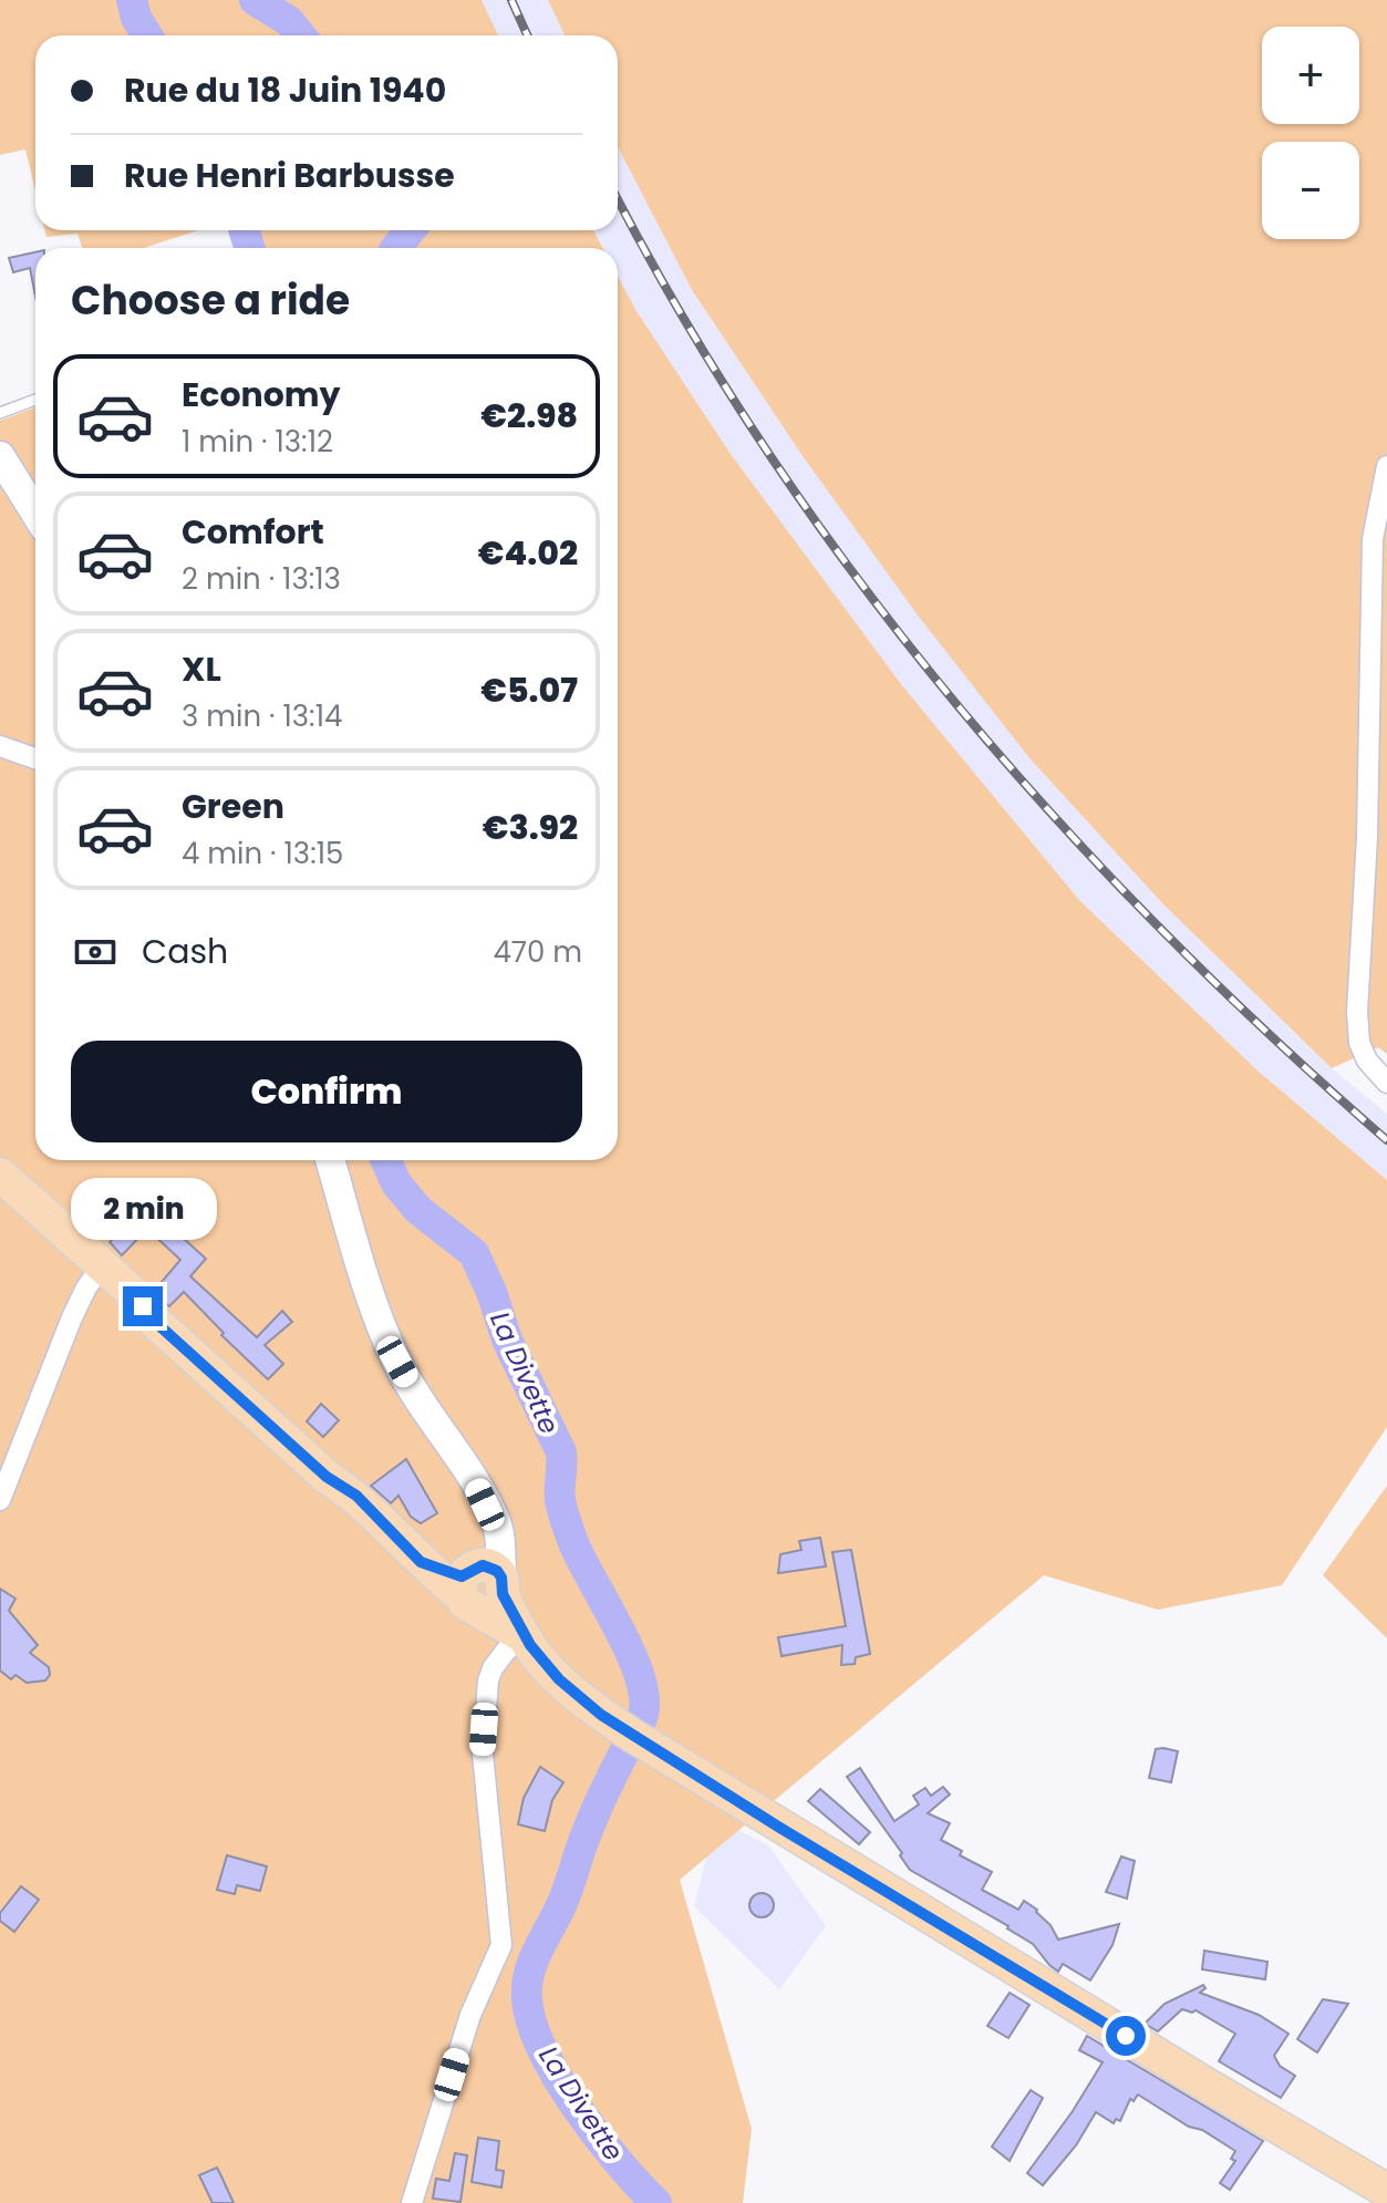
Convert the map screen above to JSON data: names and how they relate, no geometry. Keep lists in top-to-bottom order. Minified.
{"water":["La Divette"],"page":{"map_buttons":["+","−"],"banner":["Rue du 18 Juin 1940","Rue Henri Barbusse"],"heading":"Choose a ride","list":[{"name":"Economy","note":"1 min · 13:12","value":"€2.98"},{"name":"Comfort","note":"2 min · 13:13","value":"€4.02"},{"name":"XL","note":"3 min · 13:14","value":"€5.07"},{"name":"Green","note":"4 min · 13:15","value":"€3.92"}],"pay":["Cash","470 m"],"buttons":"Confirm","bubble":"2 min"}}
